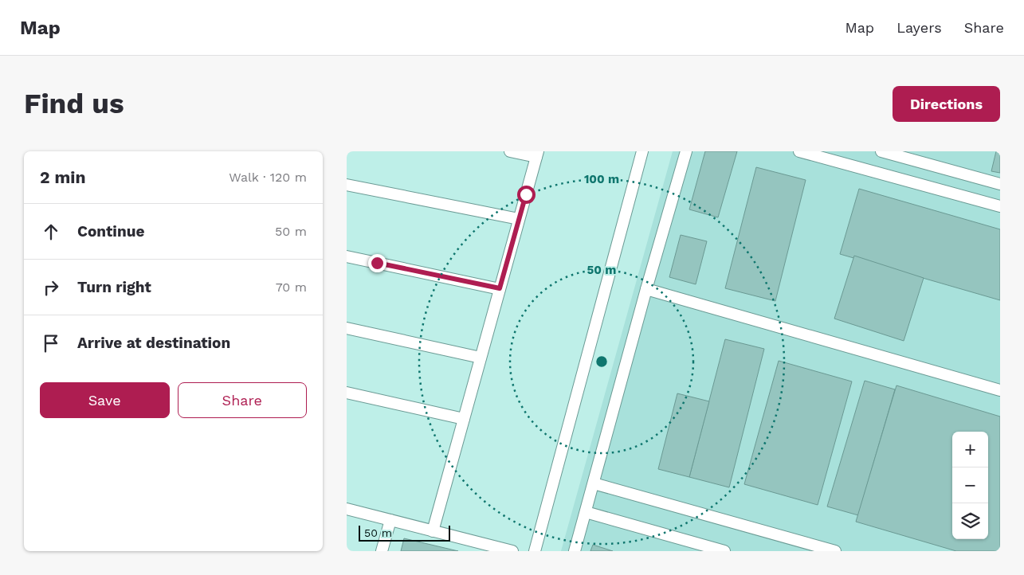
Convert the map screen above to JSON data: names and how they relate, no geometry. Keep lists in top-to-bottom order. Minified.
{"scale_bar":"50 m","page":{"header":"Map","nav":["Map","Layers","Share"],"buttons":["Directions",["Save","Share"]],"title":"Find us","heading":["2 min","Walk · 120 m"],"list":[["Continue","50 m"],["Turn right","70 m"],"Arrive at destination"],"map_buttons":["+","−"],"scale":"50 m"},"rings":["100 m","50 m"]}
